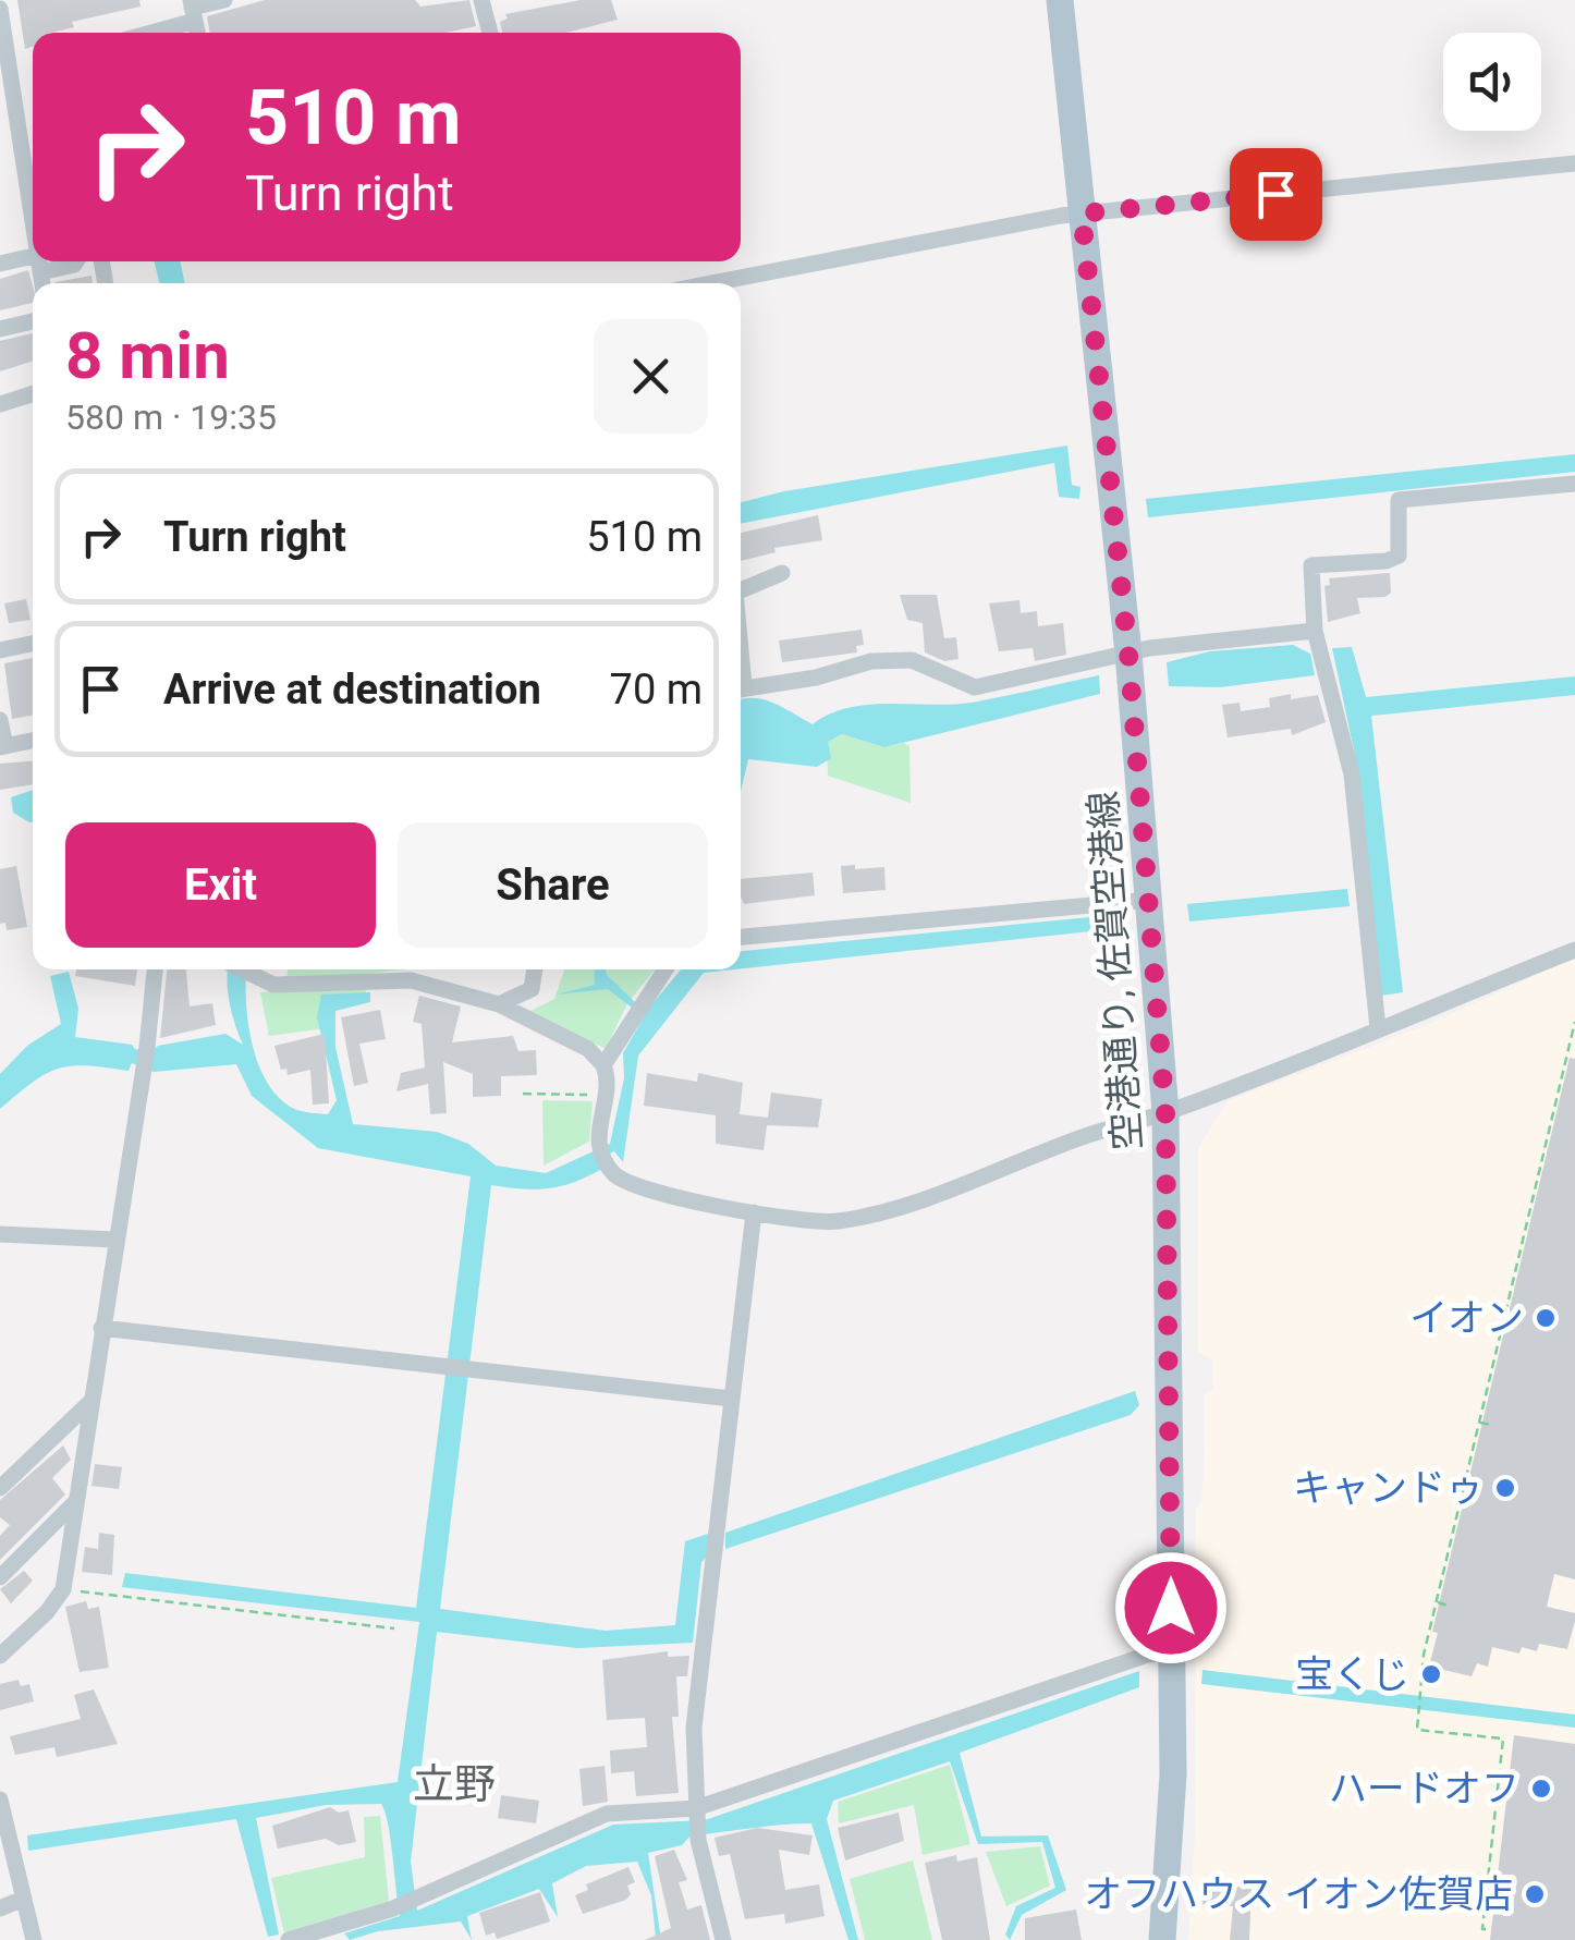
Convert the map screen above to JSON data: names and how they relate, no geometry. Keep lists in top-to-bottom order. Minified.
{"streets":{"main road":["空港通り, 佐賀空港線"]},"districts":["立野"],"places":["イオン","キャンドゥ","宝くじ","ハードオフ","オフハウス イオン佐賀店"],"page":{"turn":["510 m","Turn right"],"heading":["8 min","580 m · 19:35"],"list":[{"name":"Turn right","value":"510 m"},{"name":"Arrive at destination","value":"70 m"}],"buttons":["Exit","Share"]}}
